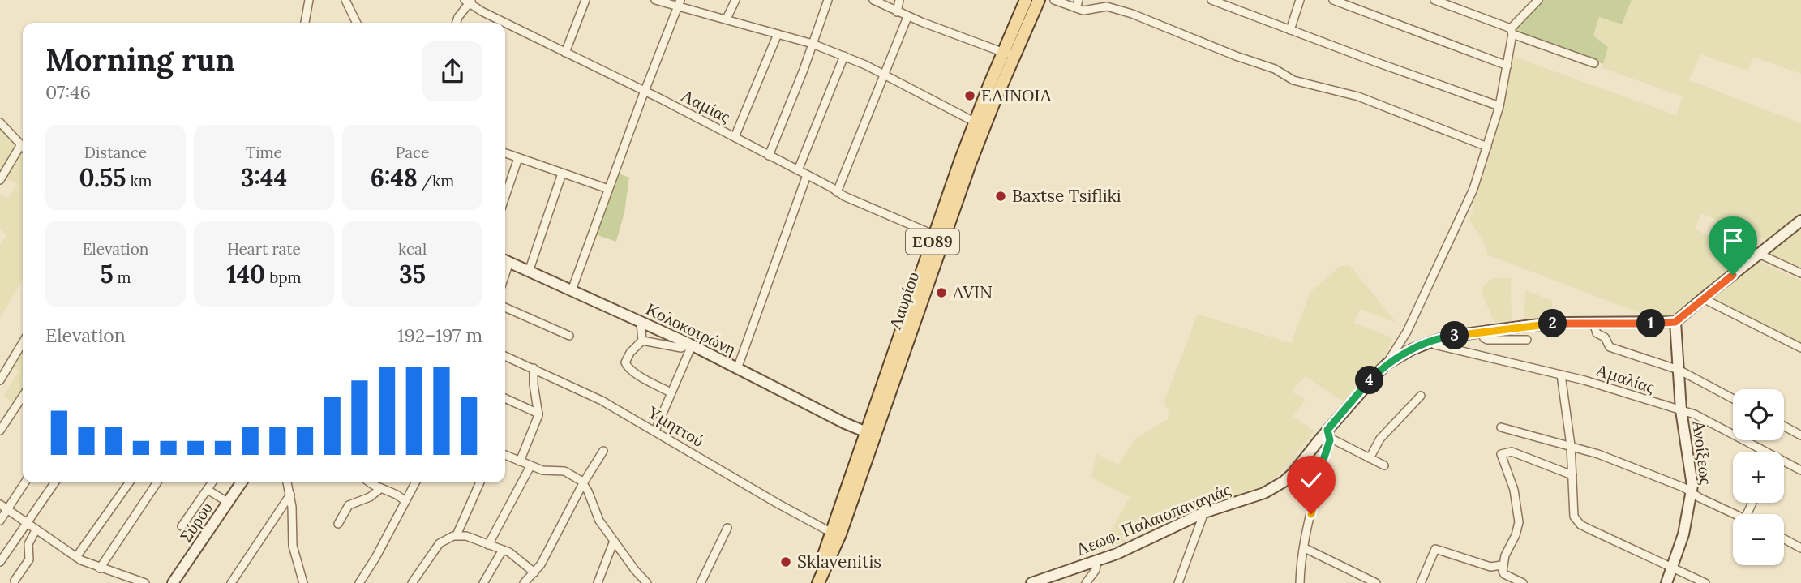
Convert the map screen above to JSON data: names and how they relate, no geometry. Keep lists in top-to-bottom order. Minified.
{"streets":{"main road":["ΕΟ89","Λαυρίου"],"street":["Λαμίας","Κολοκοτρώνη","Αμαλίας","Υμηττού","Ανοίξεως","Λεωφ. Παλαιοπαναγιάς","Σύρου"]},"crossings":[["Λαμίας","Λαυρίου"],["Λαυρίου","Κολοκοτρώνη"],["Λαυρίου","Υμηττού"],["Αμαλίας","Ανοίξεως"],["Αμαλίας","Λεωφ. Παλαιοπαναγιάς"],["Ανοίξεως","Λεωφ. Παλαιοπαναγιάς"]],"places":["ΕΛΙΝΟΙΛ","Baxtse Tsifliki","AVIN","Sklavenitis"],"page":{"heading":["Morning run","07:46"],"stats":[["Distance","0.55 km"],["Time","3:44"],["Pace","6:48 /km"],["Elevation","5 m"],["Heart rate","140 bpm"],["kcal","35"]],"pins":["1","2","3","4"],"chart":["Elevation","192–197 m"],"map_buttons":["+","−"]}}
